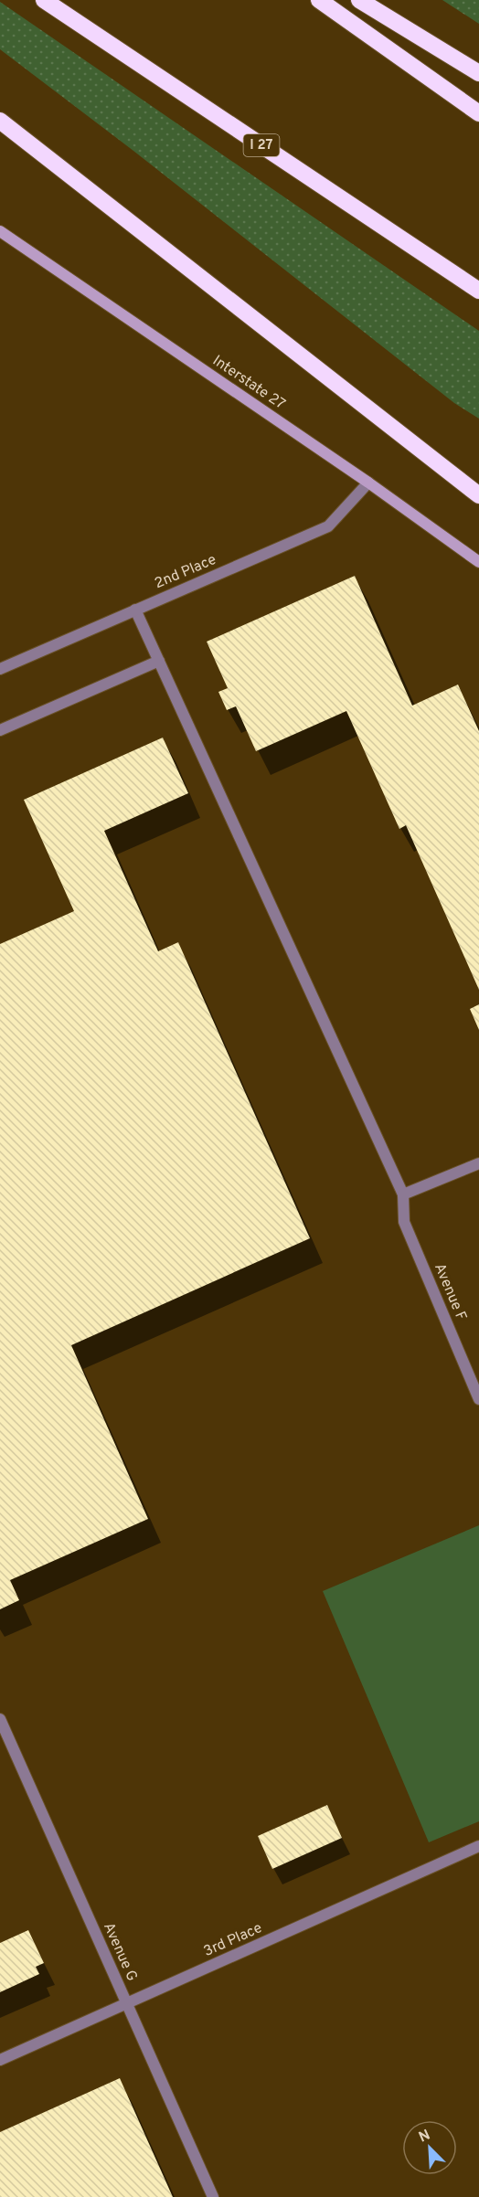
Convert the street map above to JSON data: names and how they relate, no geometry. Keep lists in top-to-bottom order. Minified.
{"streets":{"highway":["I 27"],"main road":["Interstate 27"],"street":["2nd Place","Avenue F","3rd Place","Avenue G"]},"crossings":[["Interstate 27","2nd Place"],["3rd Place","Avenue G"]],"north":"top left"}
